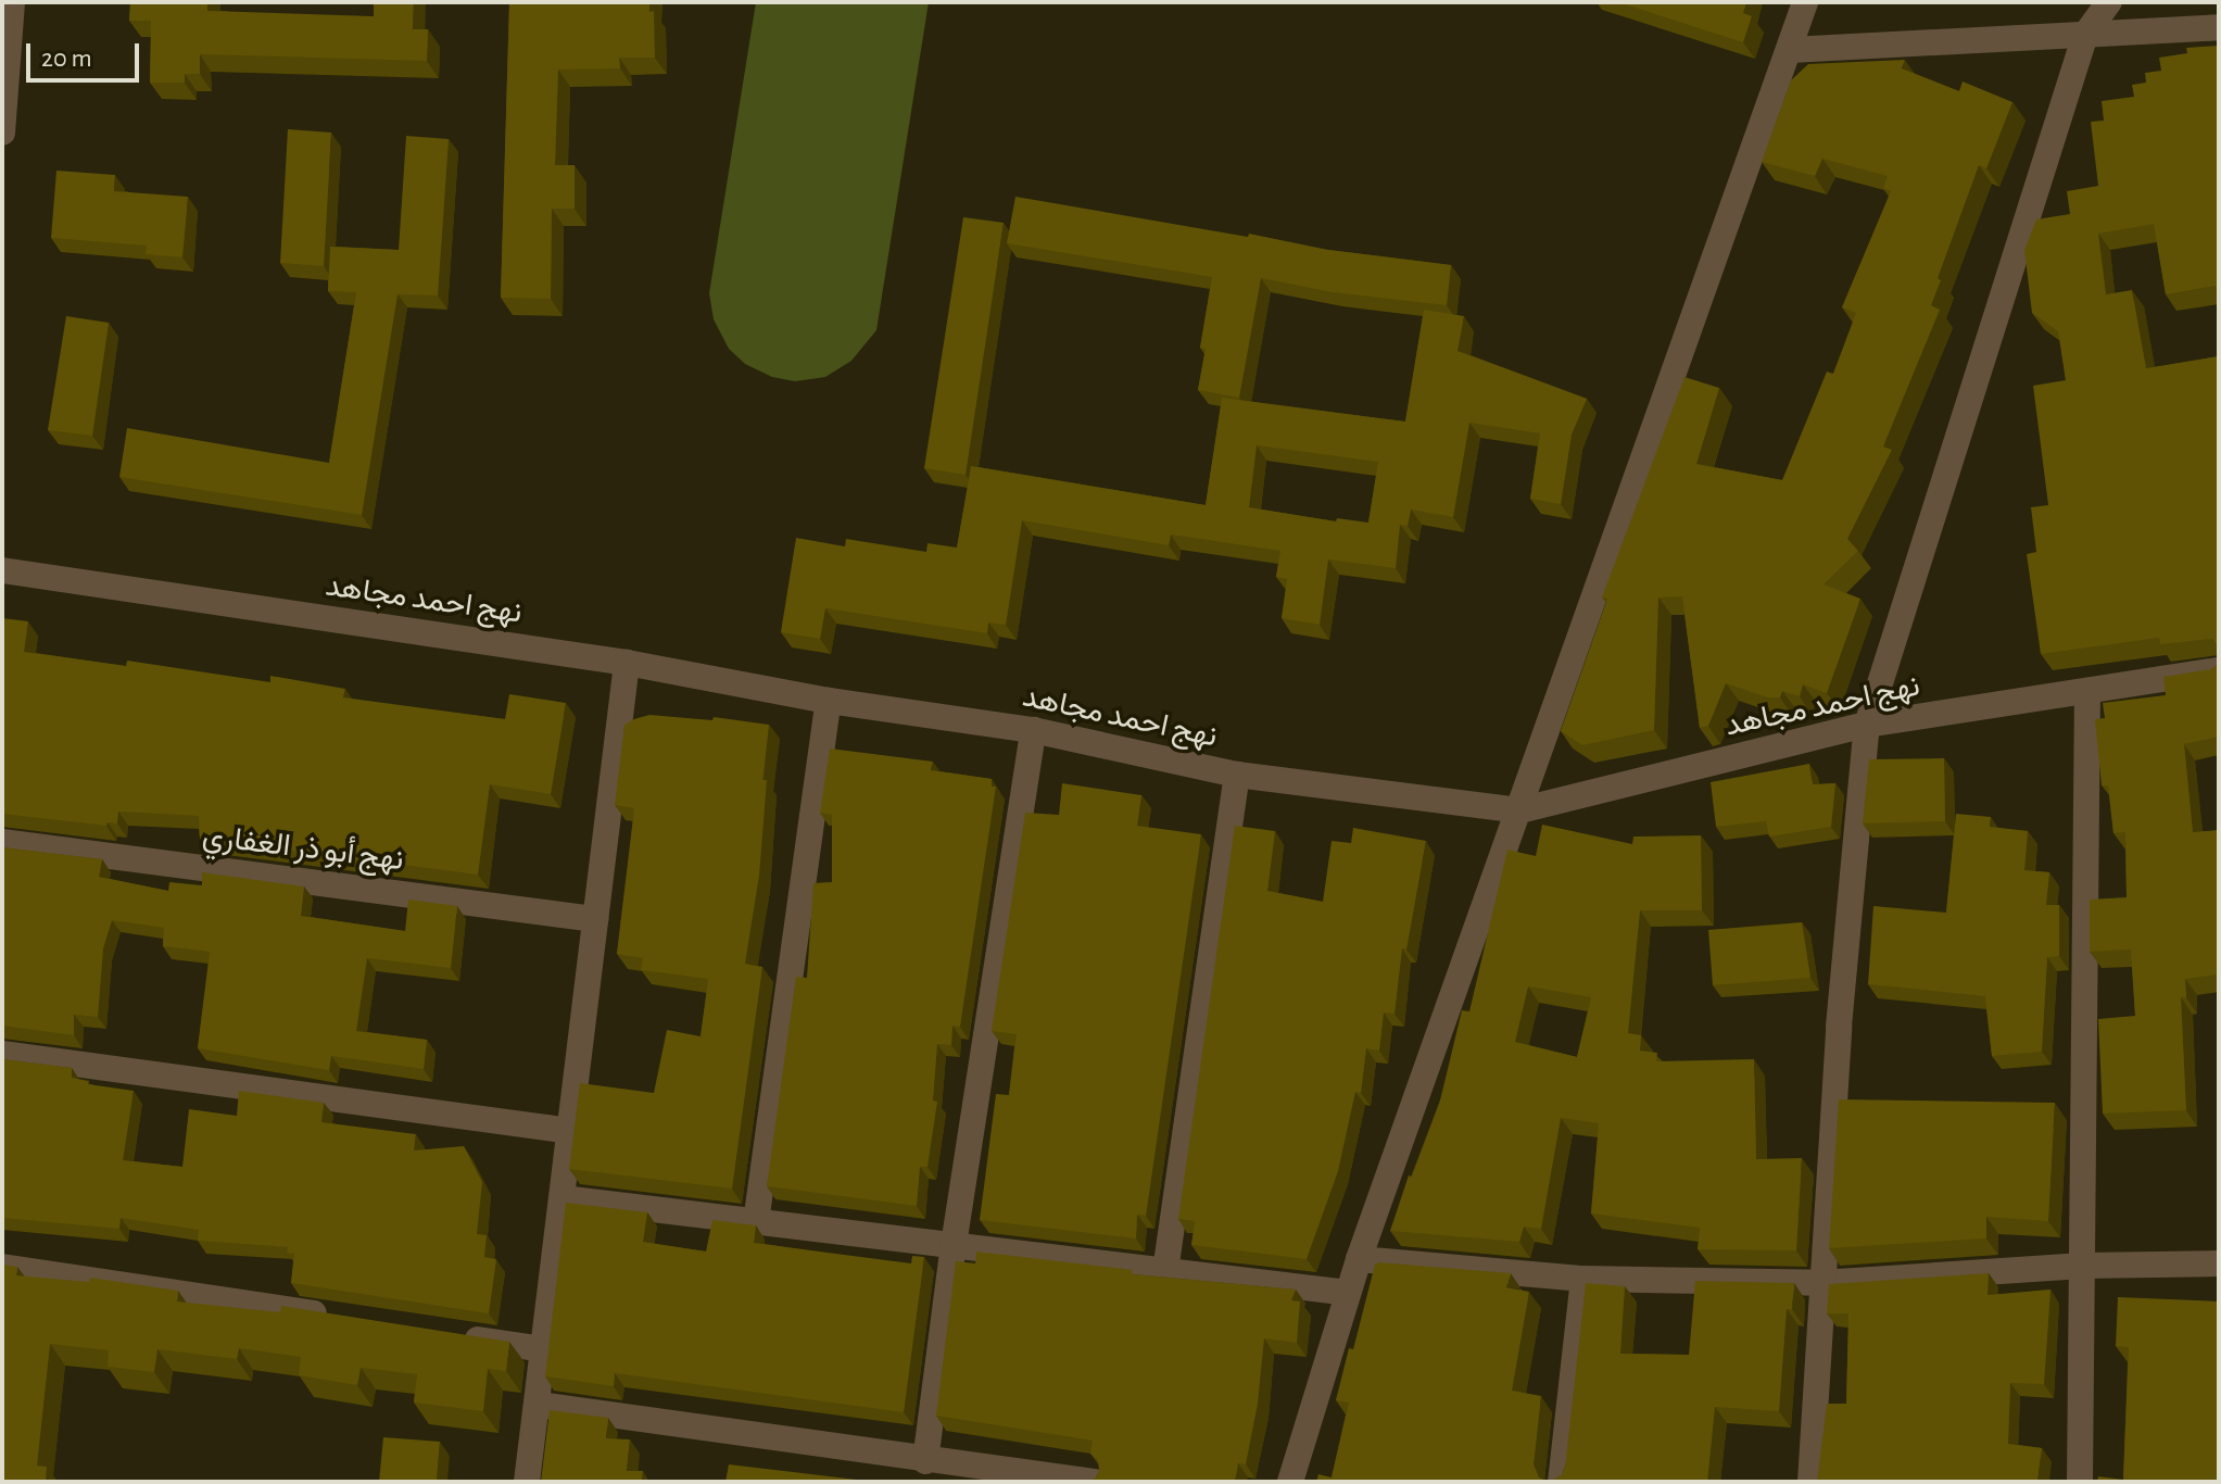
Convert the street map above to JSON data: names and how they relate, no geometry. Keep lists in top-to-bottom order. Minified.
{"streets":{"street":["نهج احمد مجاهد","نهج أبو ذر الغفاري"]},"scale_bar":"20 m"}
